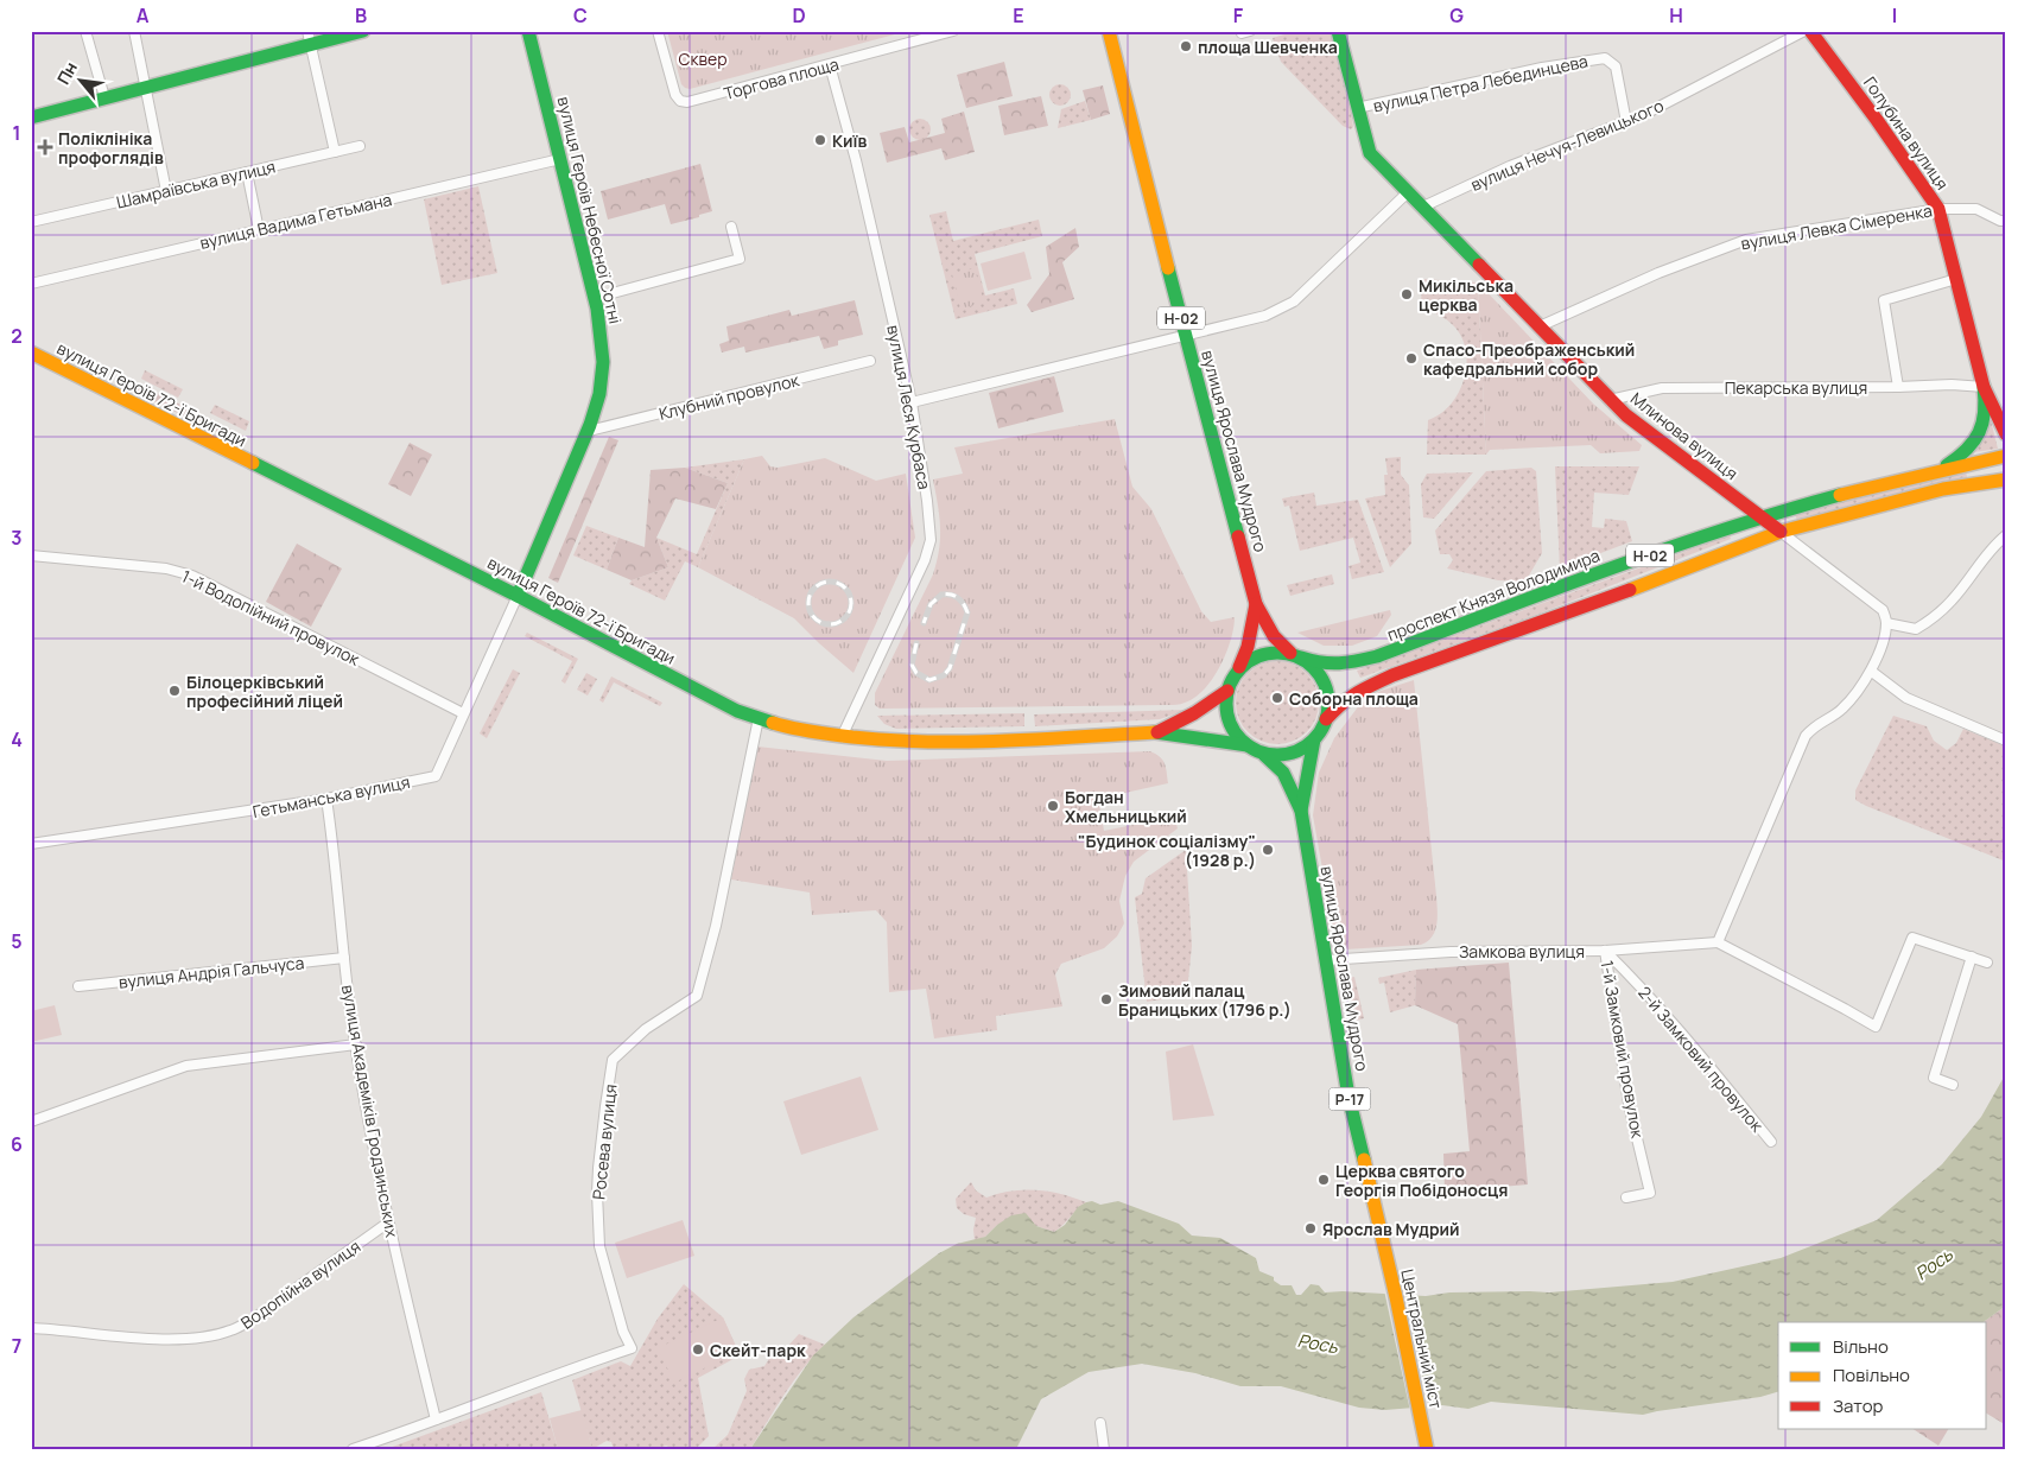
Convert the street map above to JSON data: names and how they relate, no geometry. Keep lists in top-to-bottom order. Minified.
{"streets":{"main road":["Голубина вулиця","вулиця Героїв Небесної Сотні","Н-02","вулиця Героїв 72-ї Бригади","Млинова вулиця","вулиця Ярослава Мудрого","проспект Князя Володимира","Р-17","Центральний міст"],"street":["Торгова площа","вулиця Петра Лебединцева","вулиця Нечуя-Левицького","Шамраївська вулиця","вулиця Вадима Гетьмана","вулиця Левка Сімеренка","Пекарська вулиця","Клубний провулок","вулиця Леся Курбаса","1-й Водопійний провулок","Гетьманська вулиця","Замкова вулиця","вулиця Андрія Гальчуса","1-й Замковий провулок","2-й Замковий провулок","вулиця Академіків Гродзинських","Росева вулиця","Водопійна вулиця"]},"crossings":[["Торгова площа","вулиця Леся Курбаса"],["вулиця Петра Лебединцева","вулиця Нечуя-Левицького"],["вулиця Петра Лебединцева","Млинова вулиця"],["Голубина вулиця","вулиця Левка Сімеренка"],["Голубина вулиця","Пекарська вулиця"],["вулиця Нечуя-Левицького","Млинова вулиця"],["вулиця Героїв Небесної Сотні","вулиця Вадима Гетьмана"],["вулиця Героїв Небесної Сотні","вулиця Героїв 72-ї Бригади"],["вулиця Героїв Небесної Сотні","Клубний провулок"],["вулиця Героїв Небесної Сотні","Гетьманська вулиця"],["вулиця Левка Сімеренка","Млинова вулиця"],["Н-02","вулиця Героїв 72-ї Бригади"],["Н-02","Млинова вулиця"],["Н-02","вулиця Ярослава Мудрого"],["Н-02","проспект Князя Володимира"],["Пекарська вулиця","Млинова вулиця"],["вулиця Героїв 72-ї Бригади","вулиця Леся Курбаса"],["вулиця Героїв 72-ї Бригади","вулиця Ярослава Мудрого"],["вулиця Героїв 72-ї Бригади","проспект Князя Володимира"],["вулиця Героїв 72-ї Бригади","Гетьманська вулиця"],["вулиця Героїв 72-ї Бригади","Росева вулиця"],["Млинова вулиця","проспект Князя Володимира"],["вулиця Ярослава Мудрого","проспект Князя Володимира"],["вулиця Ярослава Мудрого","Замкова вулиця"],["вулиця Ярослава Мудрого","Центральний міст"],["1-й Водопійний провулок","Гетьманська вулиця"],["Гетьманська вулиця","вулиця Академіків Гродзинських"],["Замкова вулиця","1-й Замковий провулок"],["Замкова вулиця","2-й Замковий провулок"],["вулиця Андрія Гальчуса","вулиця Академіків Гродзинських"],["1-й Замковий провулок","2-й Замковий провулок"],["вулиця Академіків Гродзинських","Росева вулиця"],["вулиця Академіків Гродзинських","Водопійна вулиця"]],"water":["Рось"],"parks":["Сквер"],"places":{"other":["площа Шевченка","Київ","Микільська церква","Спасо-Преображенський кафедральний собор","Білоцерківський професійний ліцей","Соборна площа","Богдан Хмельницький","\"Будинок соціалізму\" (1928 р.)","Зимовий палац Браницьких (1796 р.)","Церква святого Георгія Побідоносця","Ярослав Мудрий","Скейт-парк"],"health":["Поліклініка профоглядів"]},"legend":["Вільно","Повільно","Затор"],"north":"top left","grid":{"columns":["A","B","C","D","E","F","G","H","I"],"rows":["1","2","3","4","5","6","7"]}}
